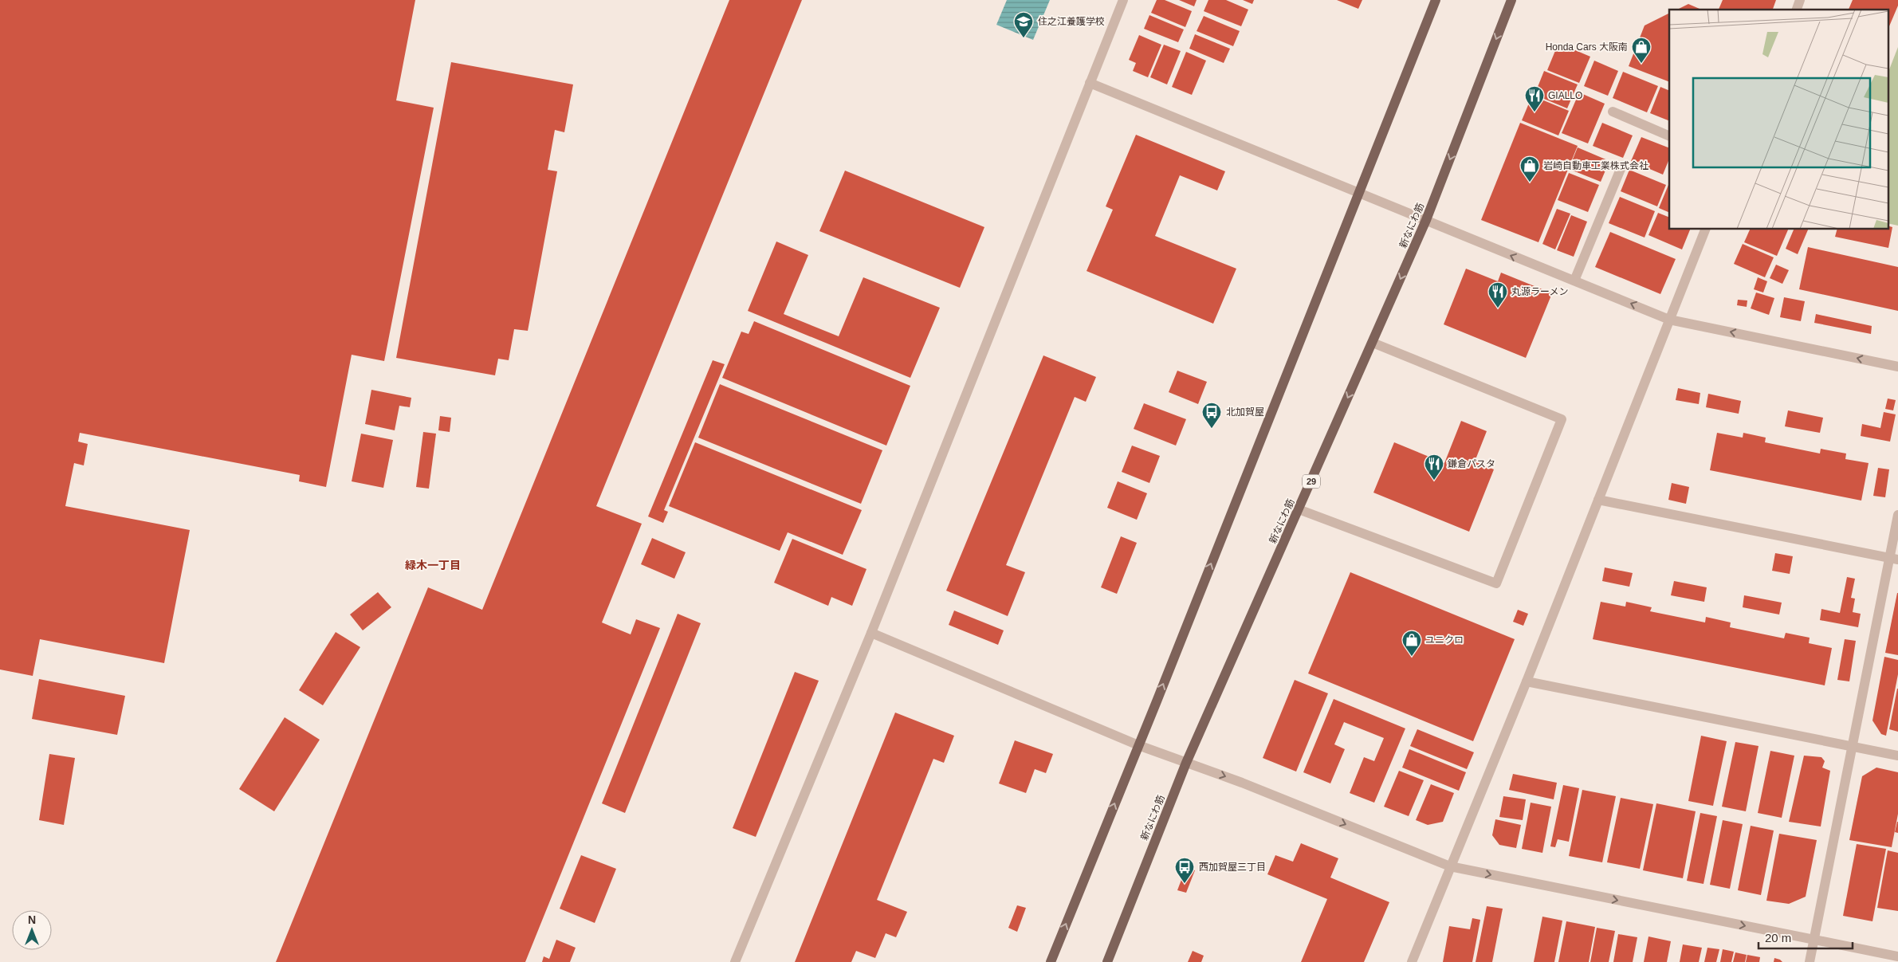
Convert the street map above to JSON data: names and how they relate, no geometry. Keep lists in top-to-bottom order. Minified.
{"streets":{"main road":["新なにわ筋","29"]},"districts":["緑木一丁目"],"places":{"school or university":["住之江養護学校"],"shop":["Honda Cars 大阪南","岩崎自動車工業株式会社","ユニクロ"],"restaurant":["GIALLO","丸源ラーメン","鎌倉パスタ"],"bus stop":["北加賀屋","西加賀屋三丁目"]},"scale_bar":"20 m","north":"top"}
